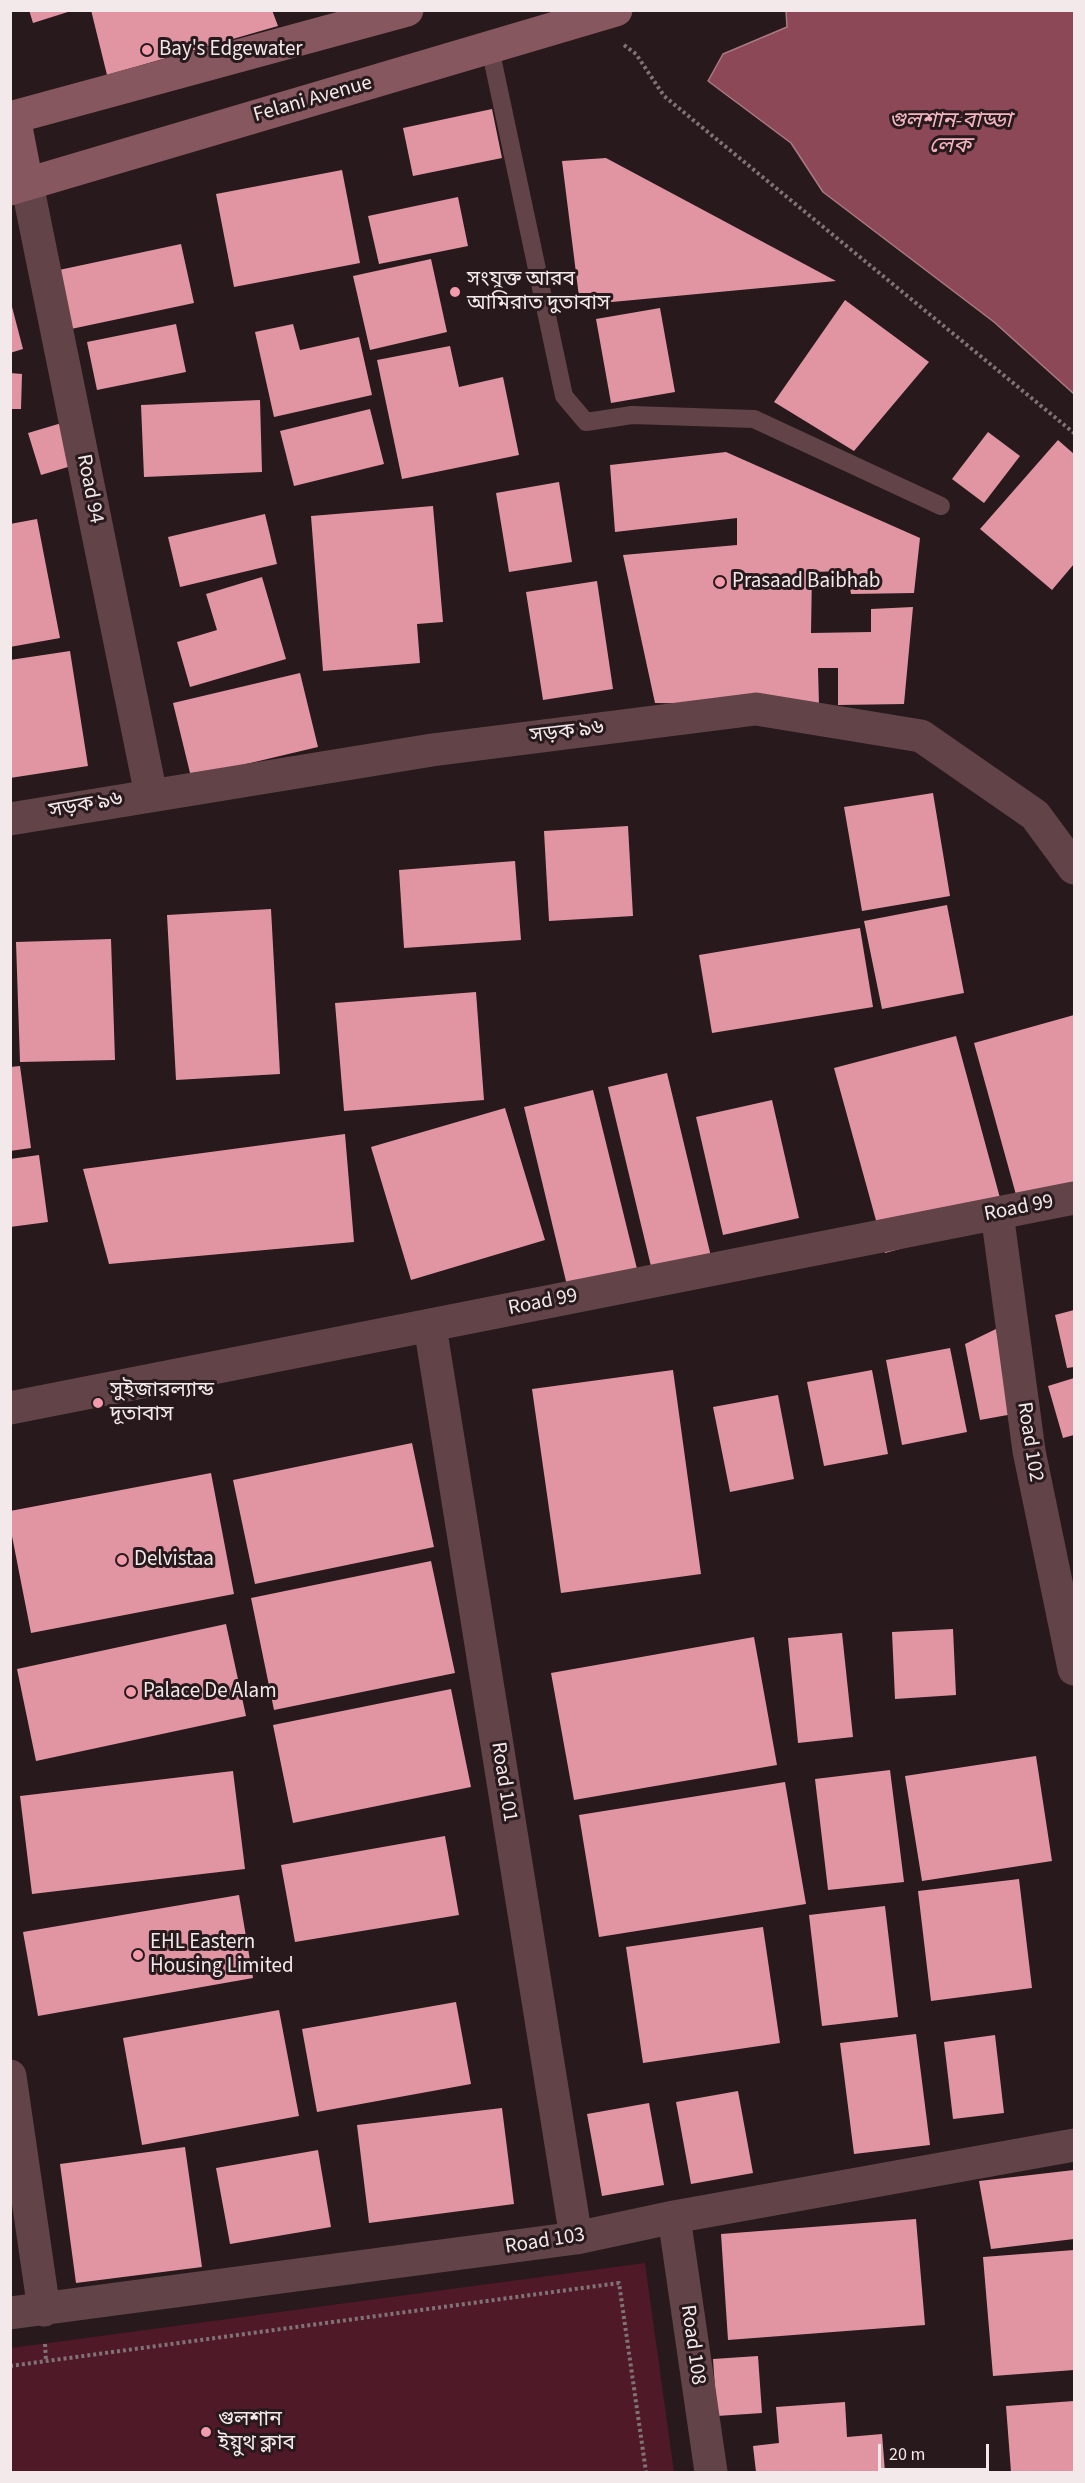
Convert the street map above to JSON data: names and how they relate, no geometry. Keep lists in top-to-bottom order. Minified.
{"streets":{"main road":["Felani Avenue"],"street":["Road 94","সড়ক ৯৬","Road 99","Road 102","Road 101","Road 103","Road 108"]},"crossings":[["Felani Avenue","Road 94"],["Road 94","সড়ক ৯৬"],["Road 99","Road 102"],["Road 99","Road 101"],["Road 101","Road 103"],["Road 103","Road 108"]],"water":["গুলশান-বাড্ডা লেক"],"places":["Bay's Edgewater","সংযুক্ত আরব আমিরাত দুতাবাস","Prasaad Baibhab","সুইজারল্যান্ড দূতাবাস","Delvistaa","Palace De Alam","EHL Eastern Housing Limited","গুলশান ইয়ুথ ক্লাব"],"scale_bar":"20 m"}
